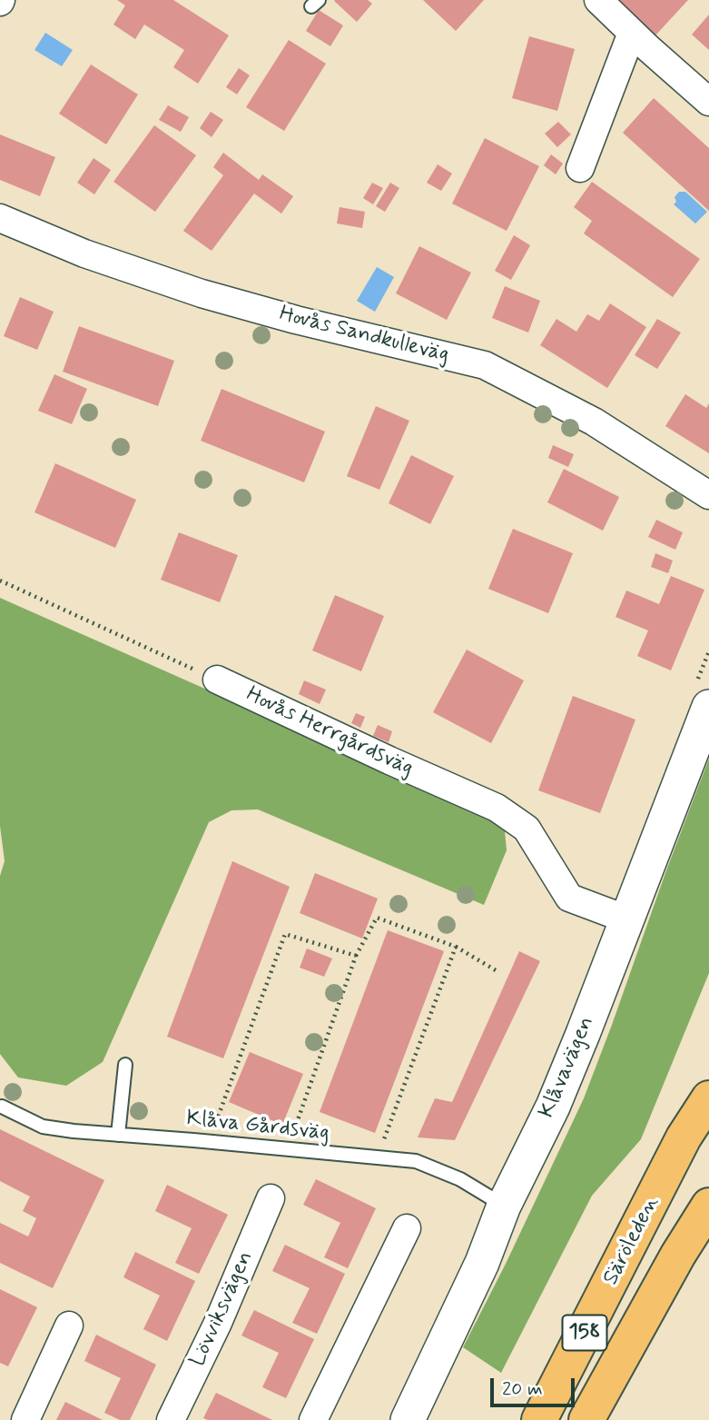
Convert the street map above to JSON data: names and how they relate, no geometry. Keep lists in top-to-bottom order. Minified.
{"streets":{"main road":["Säröleden","158"],"street":["Hovås Sandkulleväg","Hovås Herrgårdsväg","Klåvavägen","Lövviksvägen"],"lane":["Klåva Gårdsväg"]},"crossings":[["Hovås Herrgårdsväg","Klåvavägen"],["Klåvavägen","Klåva Gårdsväg"]],"scale_bar":"20 m"}
